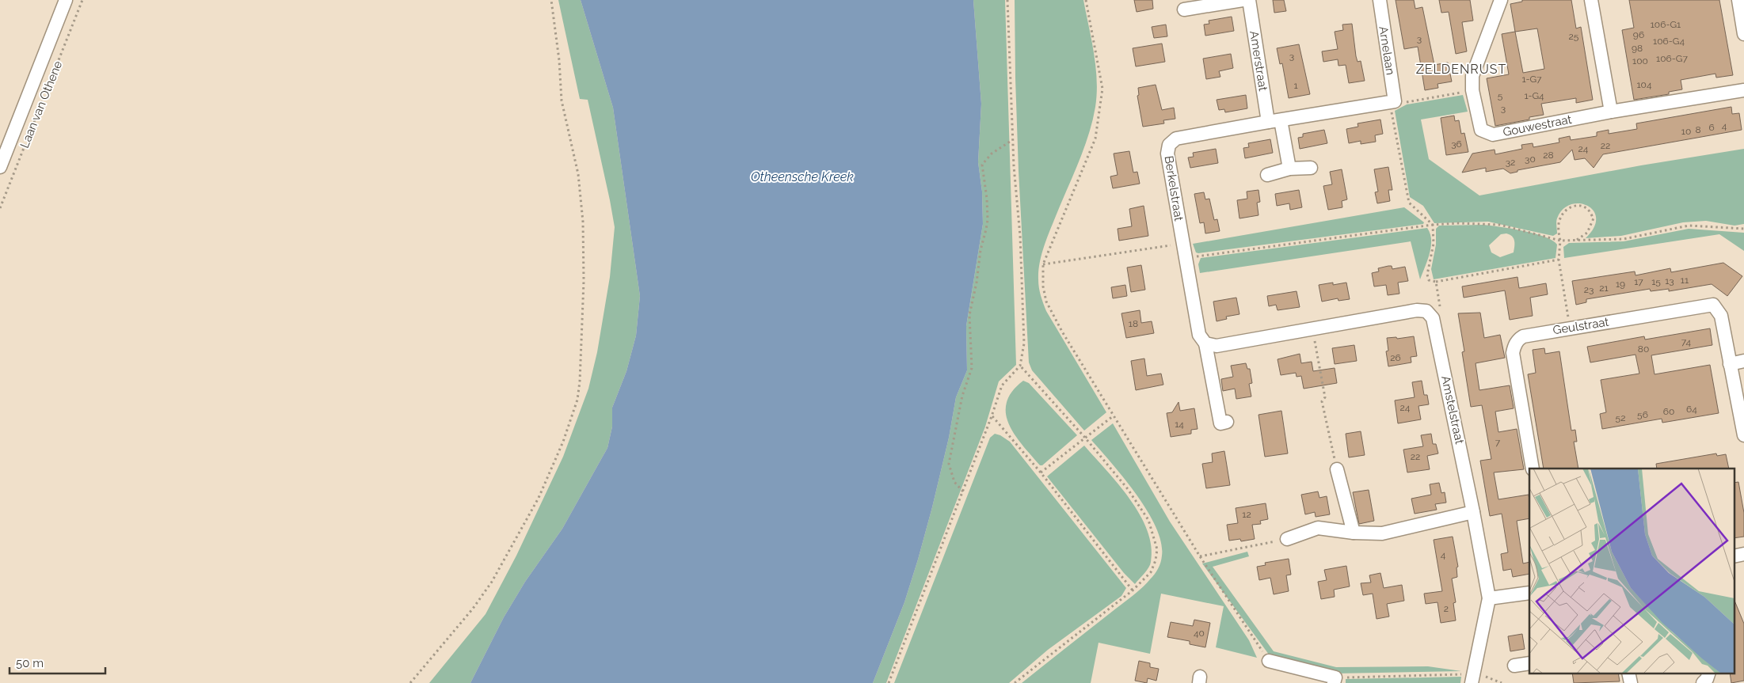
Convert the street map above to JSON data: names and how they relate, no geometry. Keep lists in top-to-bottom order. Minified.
{"streets":{"street":["Arnelaan","Amerstraat","Laan van Othene","Gouwestraat","Berkelstraat","Geulstraat","Amstelstraat"]},"crossings":[["Arnelaan","Berkelstraat"],["Amerstraat","Berkelstraat"]],"districts":["ZELDENRUST"],"water":["Otheensche Kreek"],"house_numbers":["106-G1","96","25","3","106-G4","98","3","106-G7","100","1-G7","104","1","5","1-G4","3","4","6","8","10","36","22","24","28","30","32","11","13","17","15","19","21","23","18","74","80","26","24","64","60","56","52","14","7","22","12","4","2","40"],"scale_bar":"50 m"}
